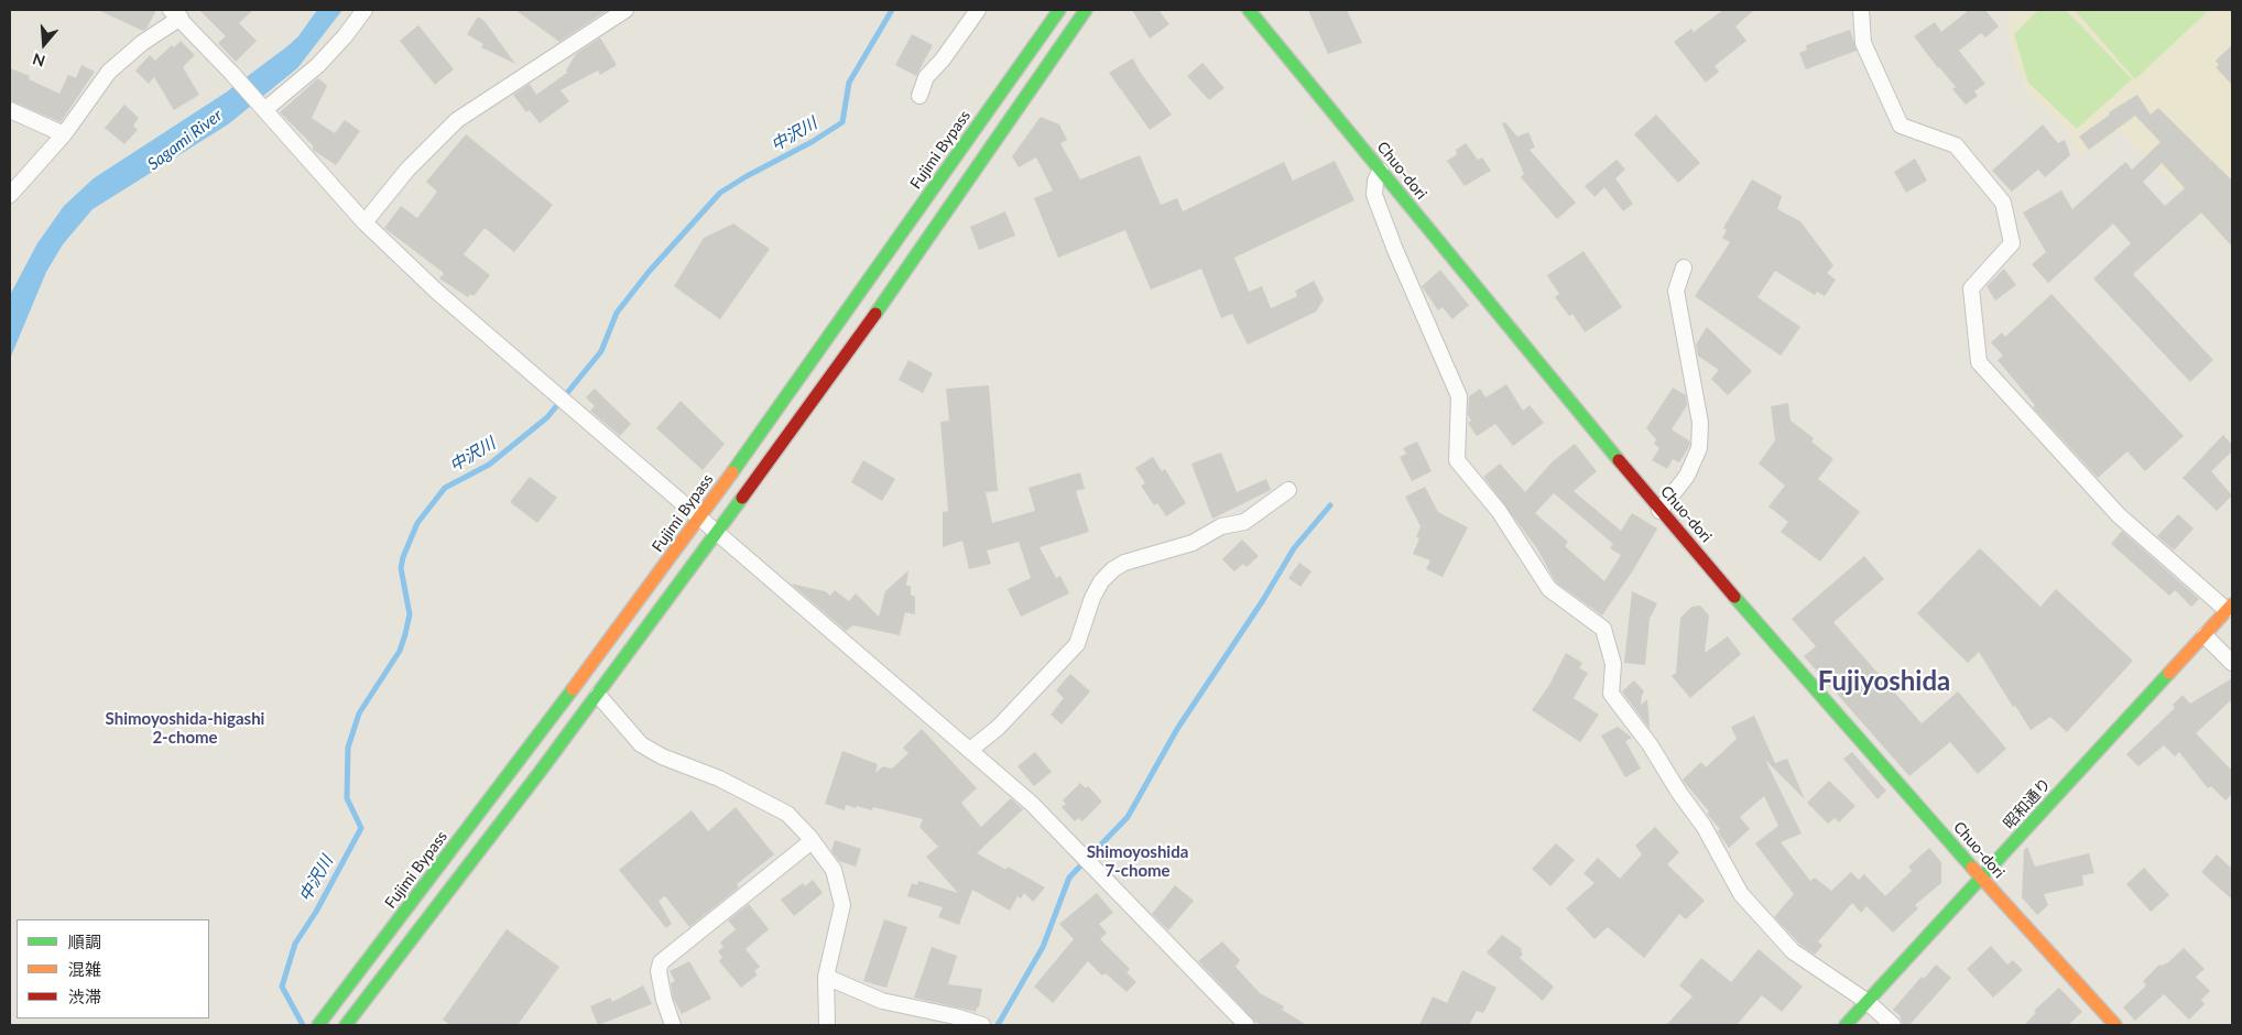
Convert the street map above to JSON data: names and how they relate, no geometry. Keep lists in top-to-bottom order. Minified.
{"streets":{"main road":["Fujimi Bypass","Chuo-dori","昭和通り"]},"crossings":[["Chuo-dori","昭和通り"]],"districts":["Fujiyoshida","Shimoyoshida-higashi 2-chome","Shimoyoshida 7-chome"],"water":["中沢川","Sagami River"],"legend":["順調","混雑","渋滞"],"north":"bottom"}
